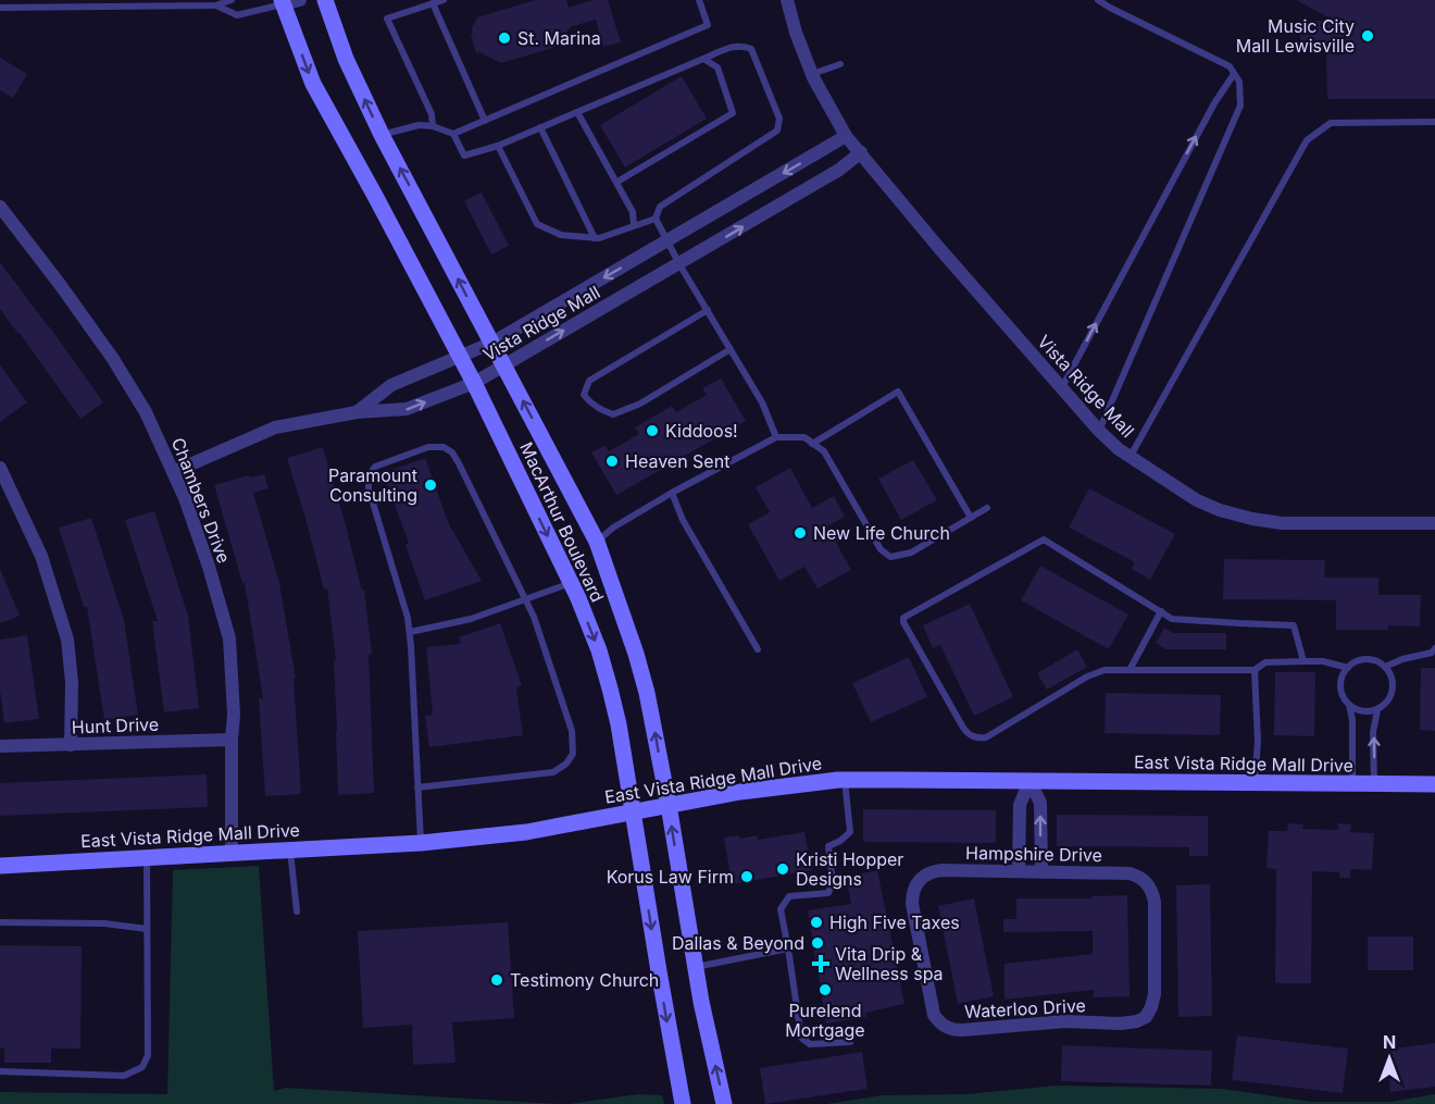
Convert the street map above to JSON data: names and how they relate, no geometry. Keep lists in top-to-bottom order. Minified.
{"streets":{"main road":["MacArthur Boulevard","East Vista Ridge Mall Drive"],"street":["Vista Ridge Mall","Chambers Drive","Hunt Drive","Hampshire Drive","Waterloo Drive"]},"crossings":[["Vista Ridge Mall","Chambers Drive"],["Vista Ridge Mall","MacArthur Boulevard"],["Chambers Drive","Hunt Drive"],["Chambers Drive","East Vista Ridge Mall Drive"],["MacArthur Boulevard","East Vista Ridge Mall Drive"],["Hampshire Drive","Waterloo Drive"]],"places":{"other":["Music City Mall Lewisville","St. Marina","Kiddoos!","Heaven Sent","Paramount Consulting","New Life Church","Kristi Hopper Designs","Korus Law Firm","High Five Taxes","Dallas & Beyond","Testimony Church","Purelend Mortgage"],"health":["Vita Drip & Wellness spa"]},"north":"top"}
